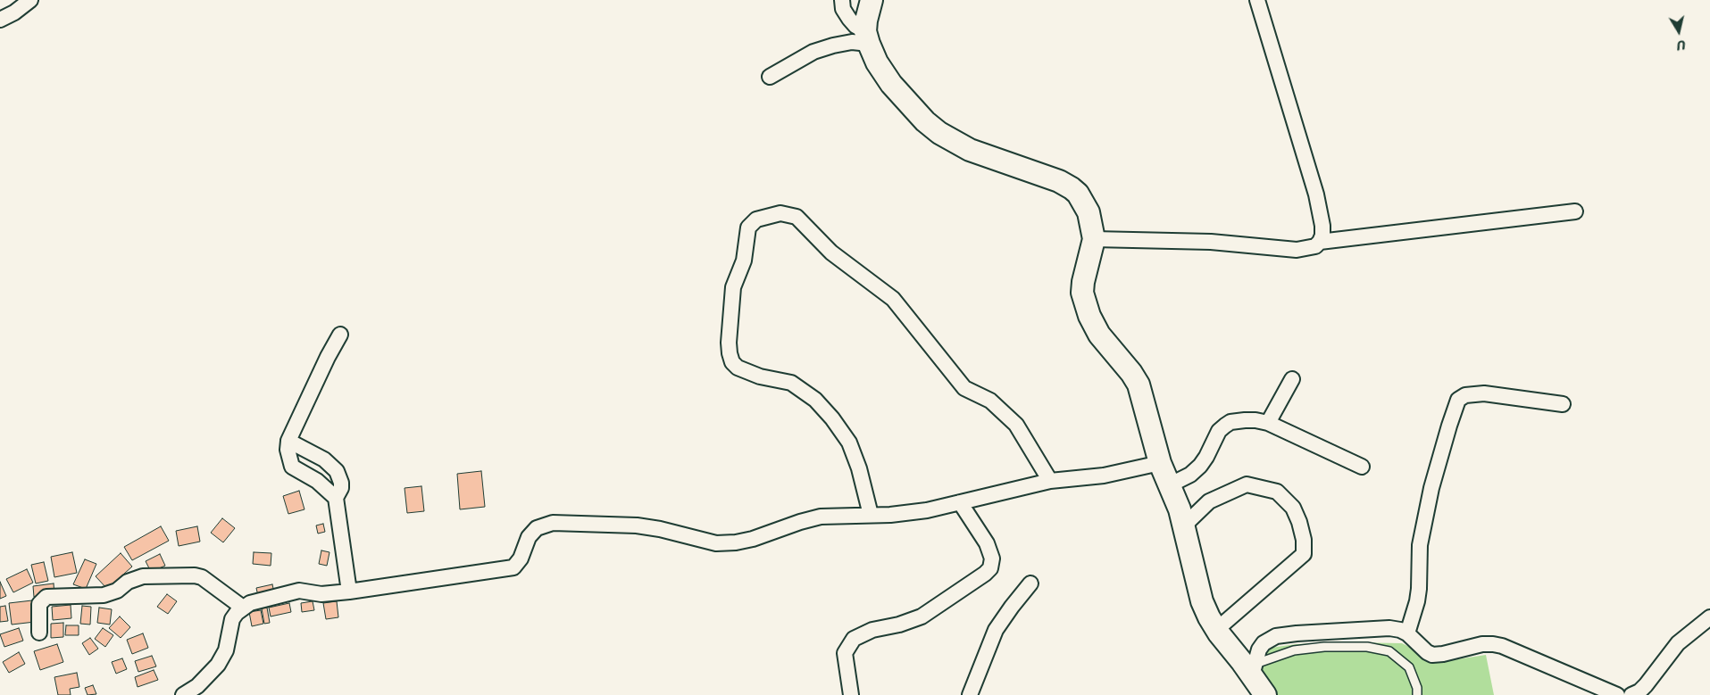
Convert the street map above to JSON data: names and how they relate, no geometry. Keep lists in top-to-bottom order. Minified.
{"north":"bottom"}
